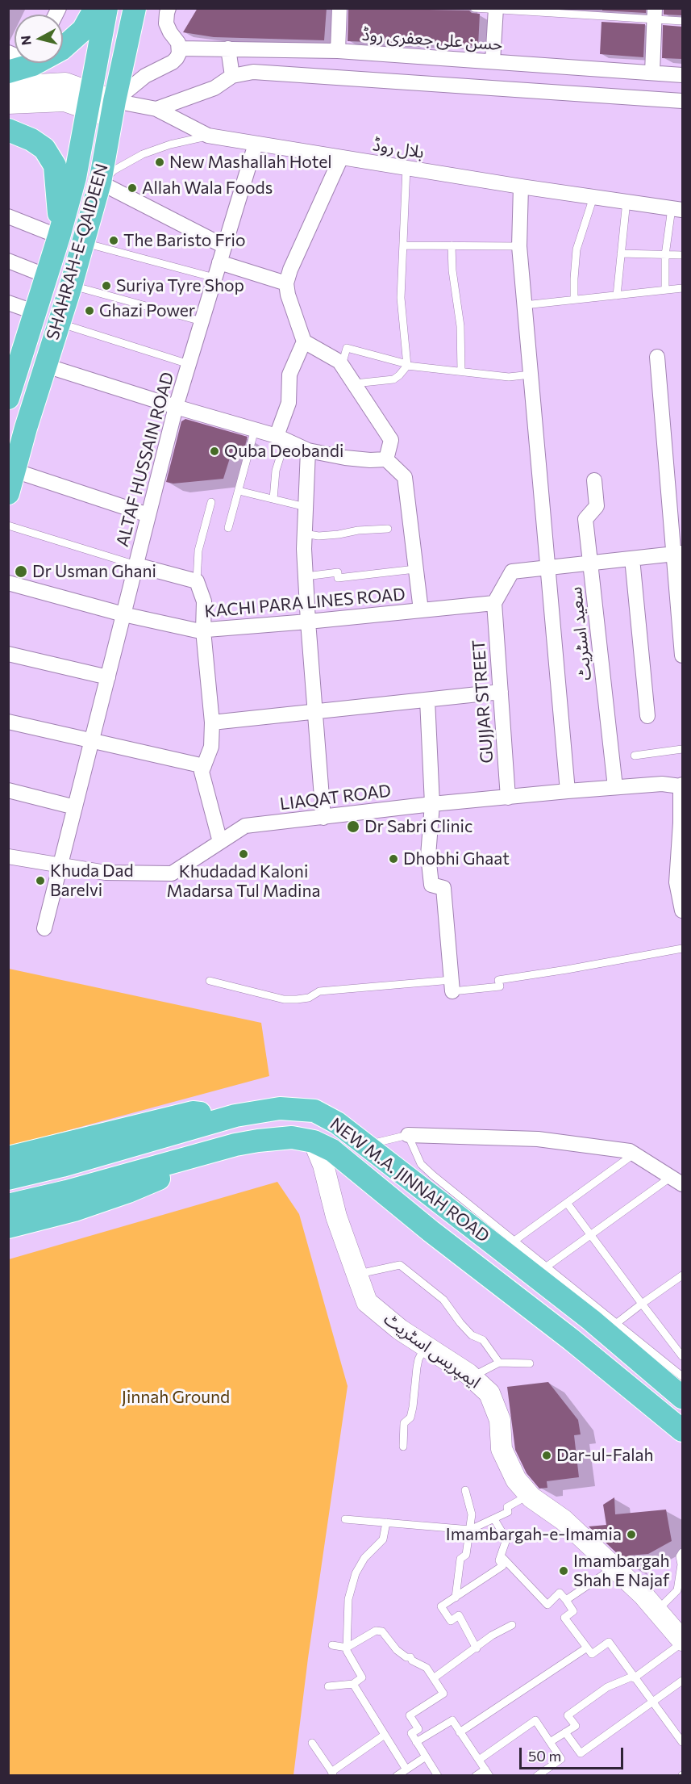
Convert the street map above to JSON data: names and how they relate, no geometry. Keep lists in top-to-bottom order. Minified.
{"streets":{"main road":["SHAHRAH-E-QAIDEEN","NEW M.A. JINNAH ROAD"],"street":["حسن علی جعفری روڈ","بلال روڈ","ALTAF HUSSAIN ROAD","KACHI PARA LINES ROAD","سعید اسٹریٹ","GUJJAR STREET","LIAQAT ROAD","ایمپریس اسٹریٹ"]},"crossings":[["بلال روڈ","SHAHRAH-E-QAIDEEN"],["بلال روڈ","ALTAF HUSSAIN ROAD"],["ALTAF HUSSAIN ROAD","KACHI PARA LINES ROAD"],["ALTAF HUSSAIN ROAD","LIAQAT ROAD"],["KACHI PARA LINES ROAD","GUJJAR STREET"],["سعید اسٹریٹ","LIAQAT ROAD"],["GUJJAR STREET","LIAQAT ROAD"],["NEW M.A. JINNAH ROAD","ایمپریس اسٹریٹ"]],"parks":["Jinnah Ground"],"places":["New Mashallah Hotel","Allah Wala Foods","The Baristo Frio","Suriya Tyre Shop","Ghazi Power","Quba Deobandi","Dr Usman Ghani","Dr Sabri Clinic","Khudadad Kaloni Madarsa Tul Madina","Dhobhi Ghaat","Khuda Dad Barelvi","Dar-ul-Falah","Imambargah-e-Imamia","Imambargah Shah E Najaf"],"scale_bar":"50 m","north":"left"}
